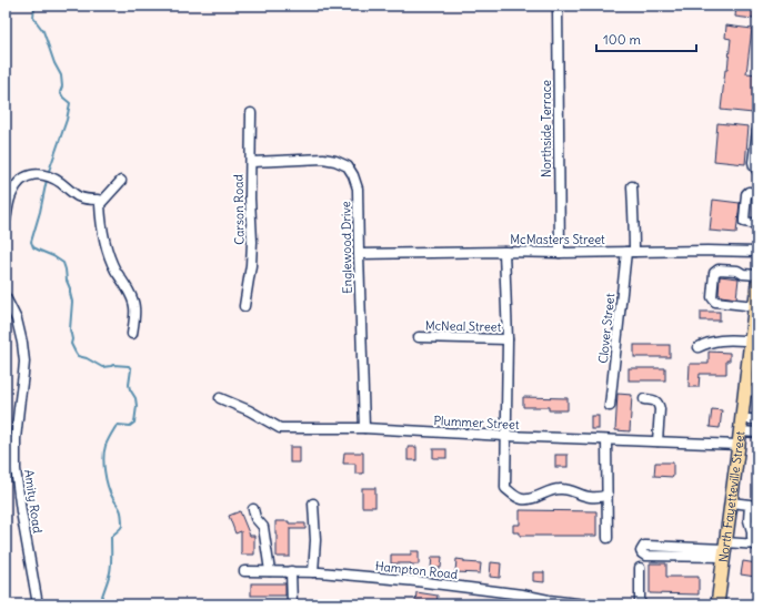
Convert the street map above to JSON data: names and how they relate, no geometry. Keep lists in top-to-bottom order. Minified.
{"streets":{"main road":["North Fayetteville Street"],"street":["Northside Terrace","Carson Road","McMasters Street","Englewood Drive","McNeal Street","Clover Street","Plummer Street","Amity Road","Hampton Road"]},"crossings":[["Northside Terrace","McMasters Street"],["Carson Road","Englewood Drive"],["McMasters Street","Englewood Drive"],["McMasters Street","Clover Street"],["Englewood Drive","Plummer Street"],["Plummer Street","North Fayetteville Street"]],"scale_bar":"100 m"}
